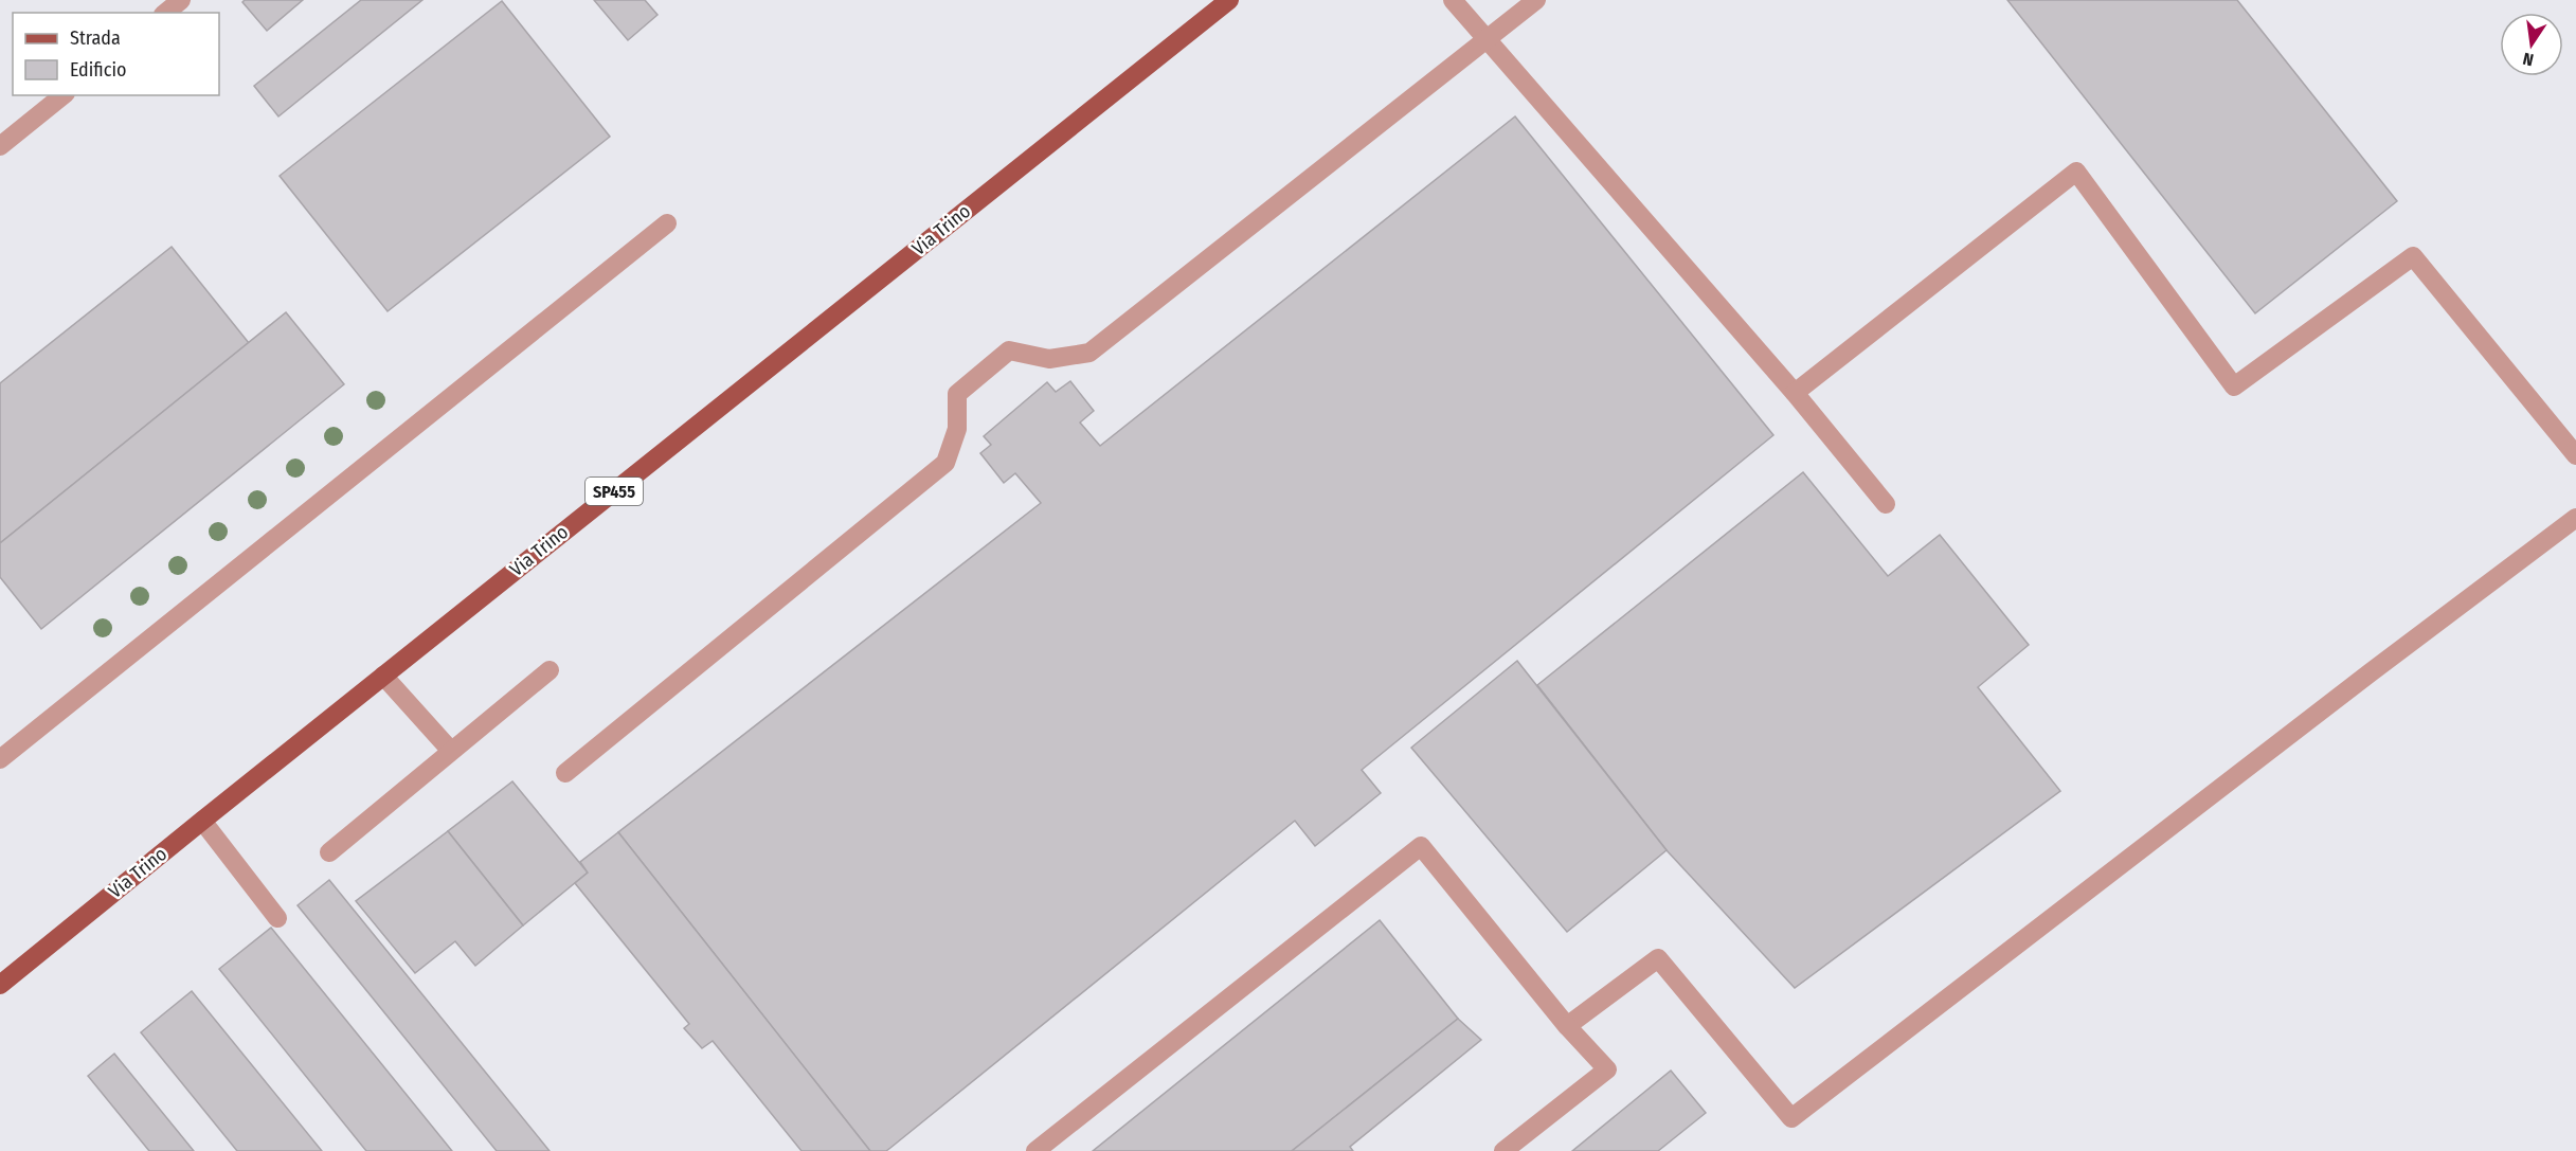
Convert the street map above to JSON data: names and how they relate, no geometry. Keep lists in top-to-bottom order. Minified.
{"streets":{"main road":["Via Trino","SP455"]},"legend":["Strada","Edificio"],"north":"bottom"}
